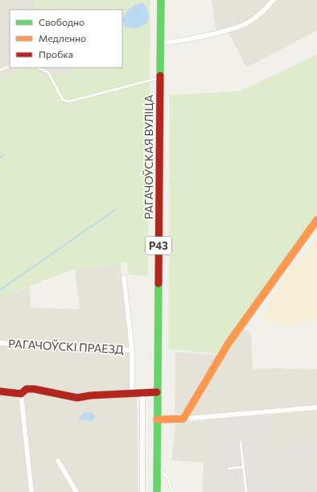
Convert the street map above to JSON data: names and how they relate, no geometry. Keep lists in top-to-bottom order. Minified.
{"streets":{"main road":["РАГАЧОЎСКАЯ ВУЛІЦА","Р43"],"street":["РАГАЧОЎСКІ ПРАЕЗД"]},"legend":["Свободно","Медленно","Пробка"]}
